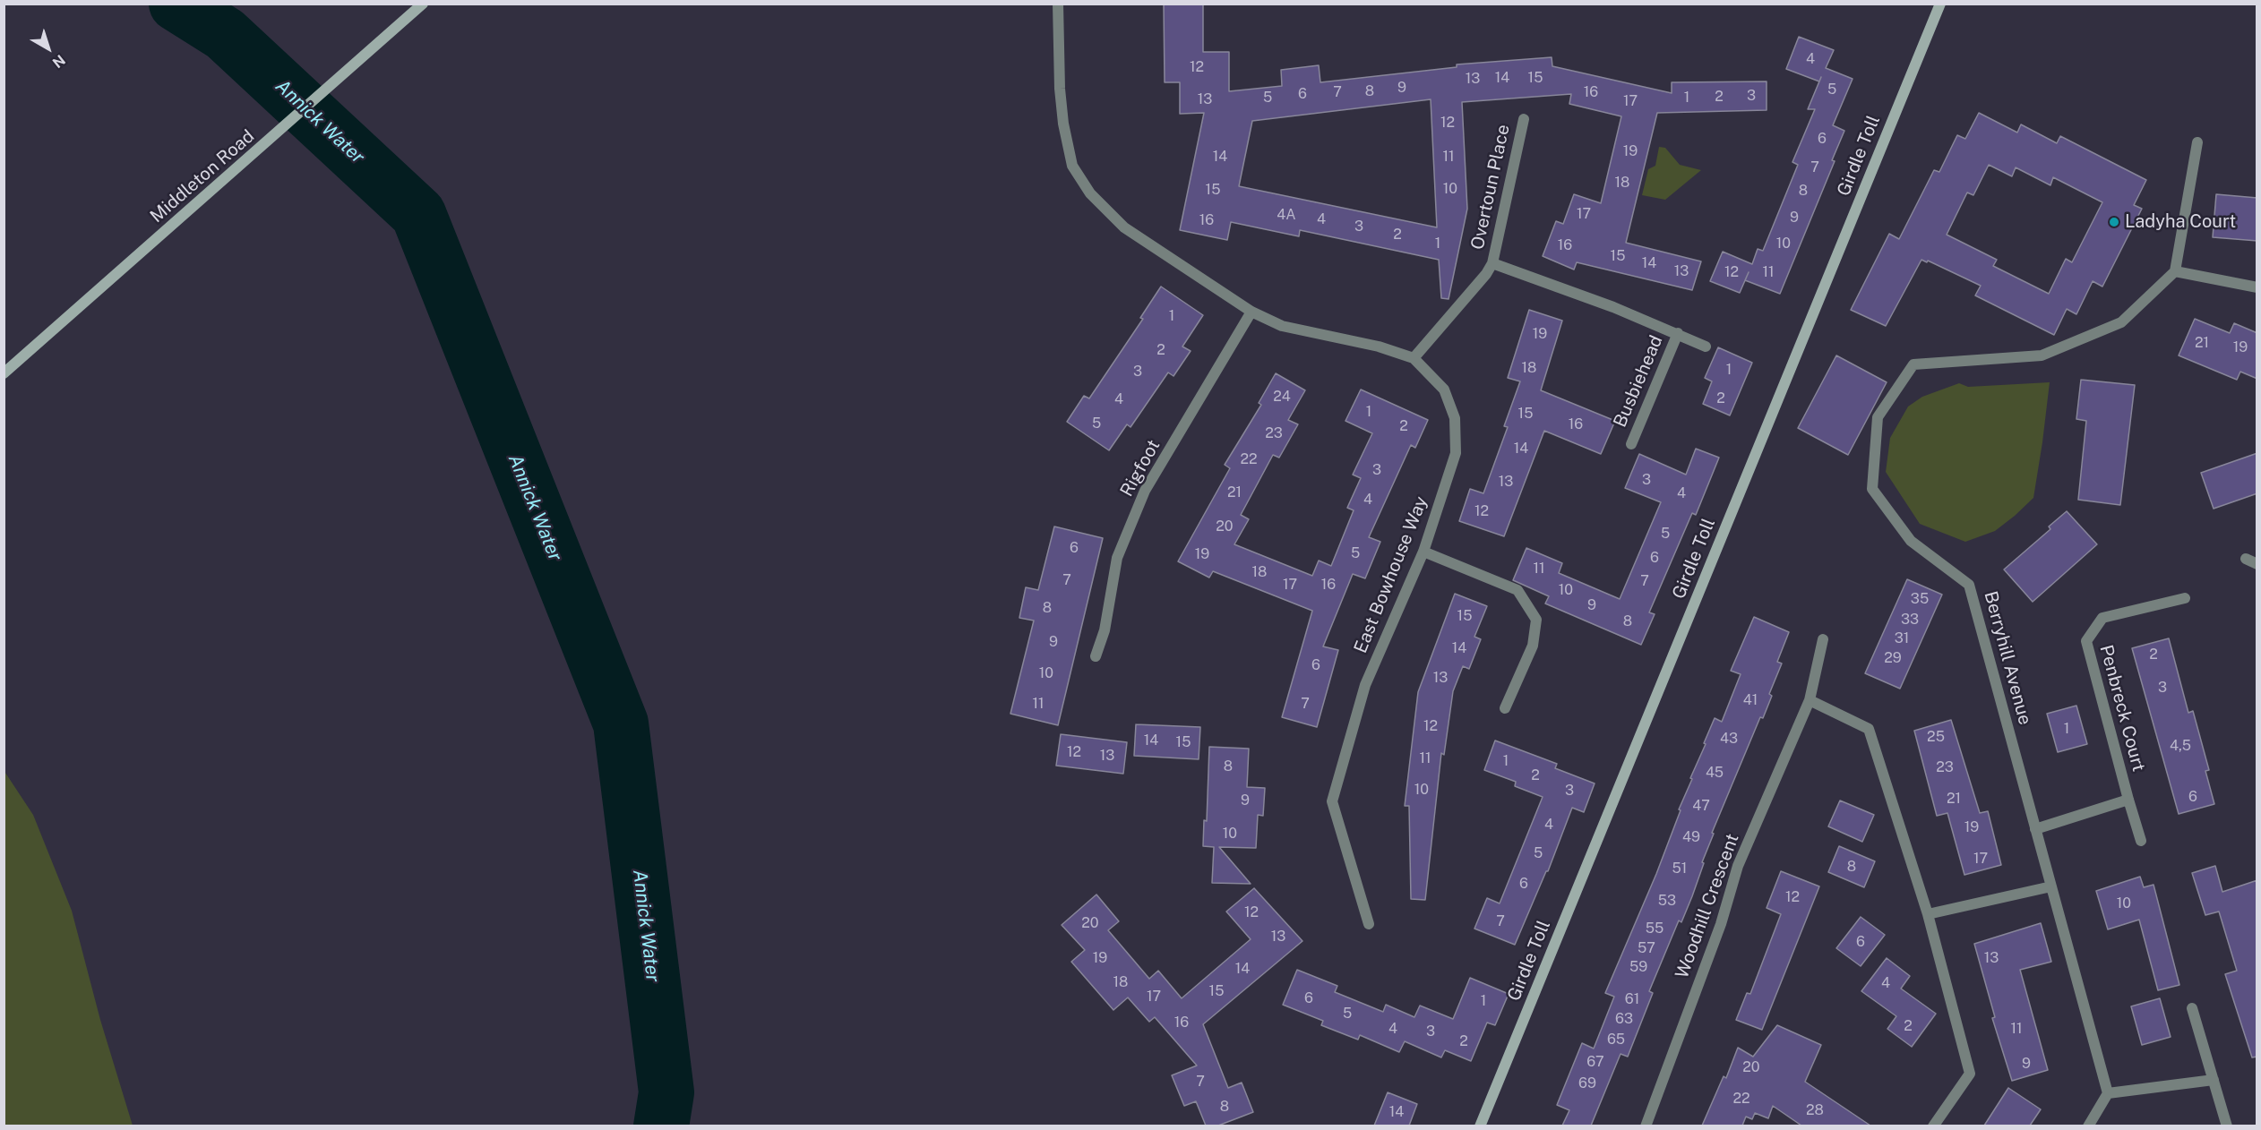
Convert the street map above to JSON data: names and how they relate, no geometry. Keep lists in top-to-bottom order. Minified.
{"streets":{"street":["Girdle Toll","Middleton Road","Overtoun Place","Busbiehead","Rigfoot","East Bowhouse Way","Berryhill Avenue","Penbreck Court","Woodhill Crescent"]},"crossings":[["Rigfoot","East Bowhouse Way"],["Berryhill Avenue","Penbreck Court"]],"water":["Annick Water"],"places":["Ladyha Court"],"house_numbers":["4","12","14","15","13","9","5","8","7","16","6","3","2","5","1","13","17","12","6","19","14","11","7","18","10","15","8","17","4A","9","4","16","3","2","1","10","16","15","14","13","12","11","1","19","21","19","2","18","1","3","24","2","4","1","15","5","16","2","23","14","22","3","3","13","21","4","4","12","20","5","6","5","19","6","11","18","7","7","17","16","10","35","9","8","15","33","8","31","9","14","2","29","6","10","13","3","41","11","7","12","1","25","43","14","15","4,5","12","13","11","1","8","23","45","2","10","3","6","21","9","47","4","19","10","49","5","17","8","51","6","12","53","10","12","7","20","55","13","6","57","19","13","59","14","18","4","15","17","6","61","1","5","63","16","2","4","11","3","65","2","67","9","20","7","69","22","8","28","14"],"north":"bottom right"}
